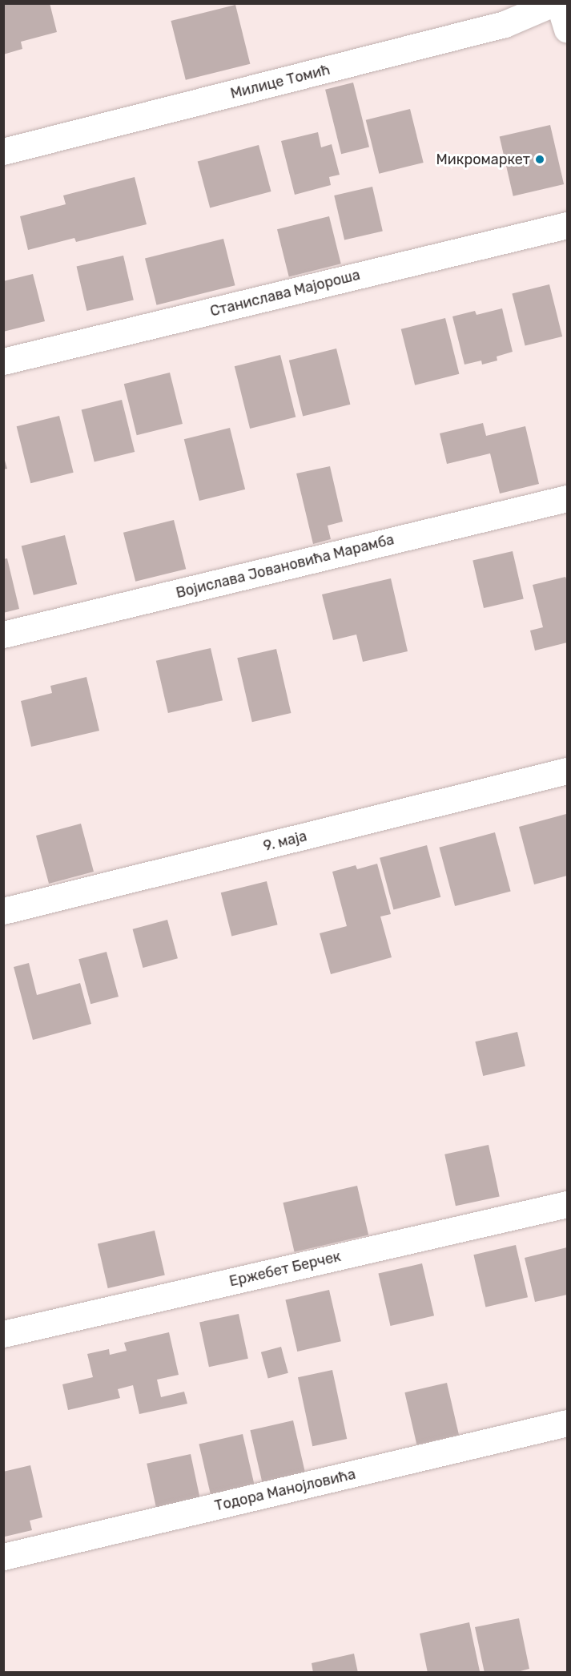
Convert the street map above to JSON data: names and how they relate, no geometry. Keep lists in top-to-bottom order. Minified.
{"streets":{"street":["Милице Томић","Станислава Мајороша","Војислава Јовановића Марамба","9. маја","Ержебет Берчек","Тодора Манојловића"]},"places":["Микромаркет"]}
